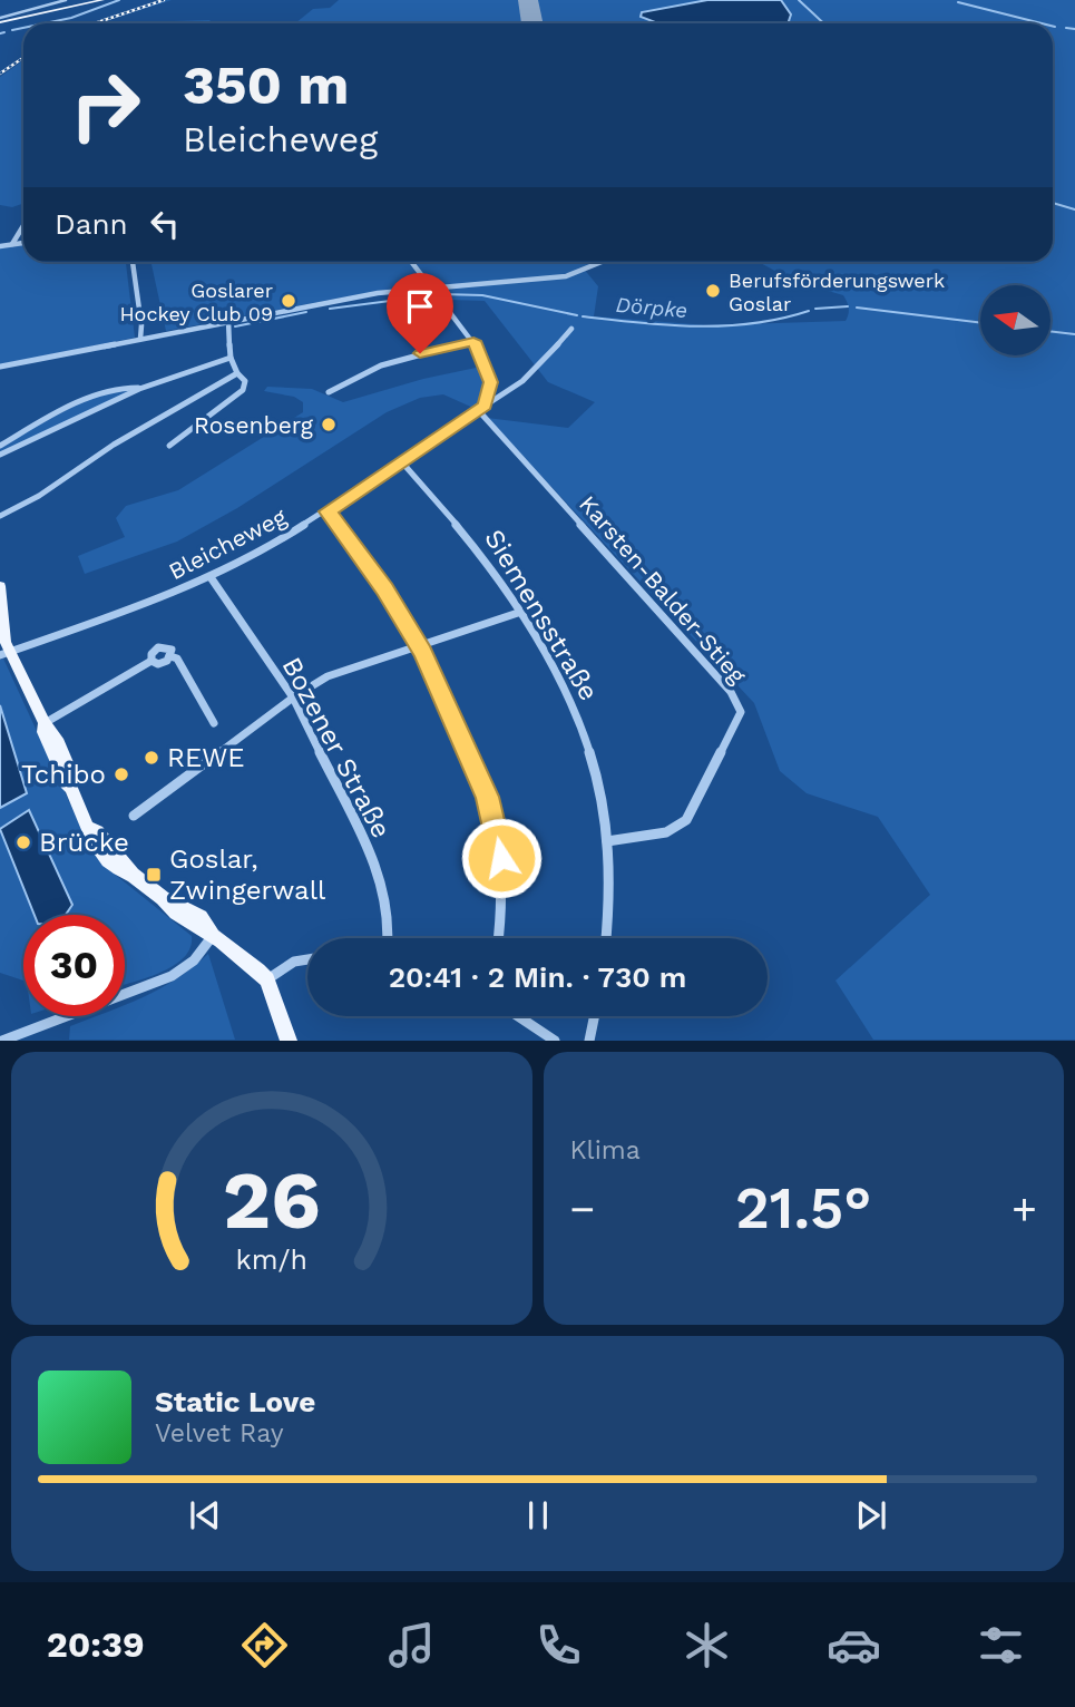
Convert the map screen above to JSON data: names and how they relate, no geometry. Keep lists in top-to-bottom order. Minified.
{"streets":{"street":["Bleicheweg","Karsten-Balder-Stieg","Siemensstraße","Bozener Straße"]},"crossings":[["Bleicheweg","Karsten-Balder-Stieg"],["Bleicheweg","Siemensstraße"],["Bleicheweg","Bozener Straße"],["Karsten-Balder-Stieg","Siemensstraße"]],"water":["Dörpke"],"places":{"other":["Berufsförderungswerk Goslar","Goslarer Hockey Club 09","Rosenberg","REWE","Tchibo","Brücke"],"transit":["Goslar, Zwingerwall"]},"north":"left","page":{"turn":["350 m","Bleicheweg"],"then":"Dann","limit":"30","trip":"20:41 · 2 Min. · 730 m","tile":"Klima","heat":["−","21.5°","+"],"song":["Static Love","Velvet Ray"],"tabs":"20:39","gauge":["26","km/h"]}}
